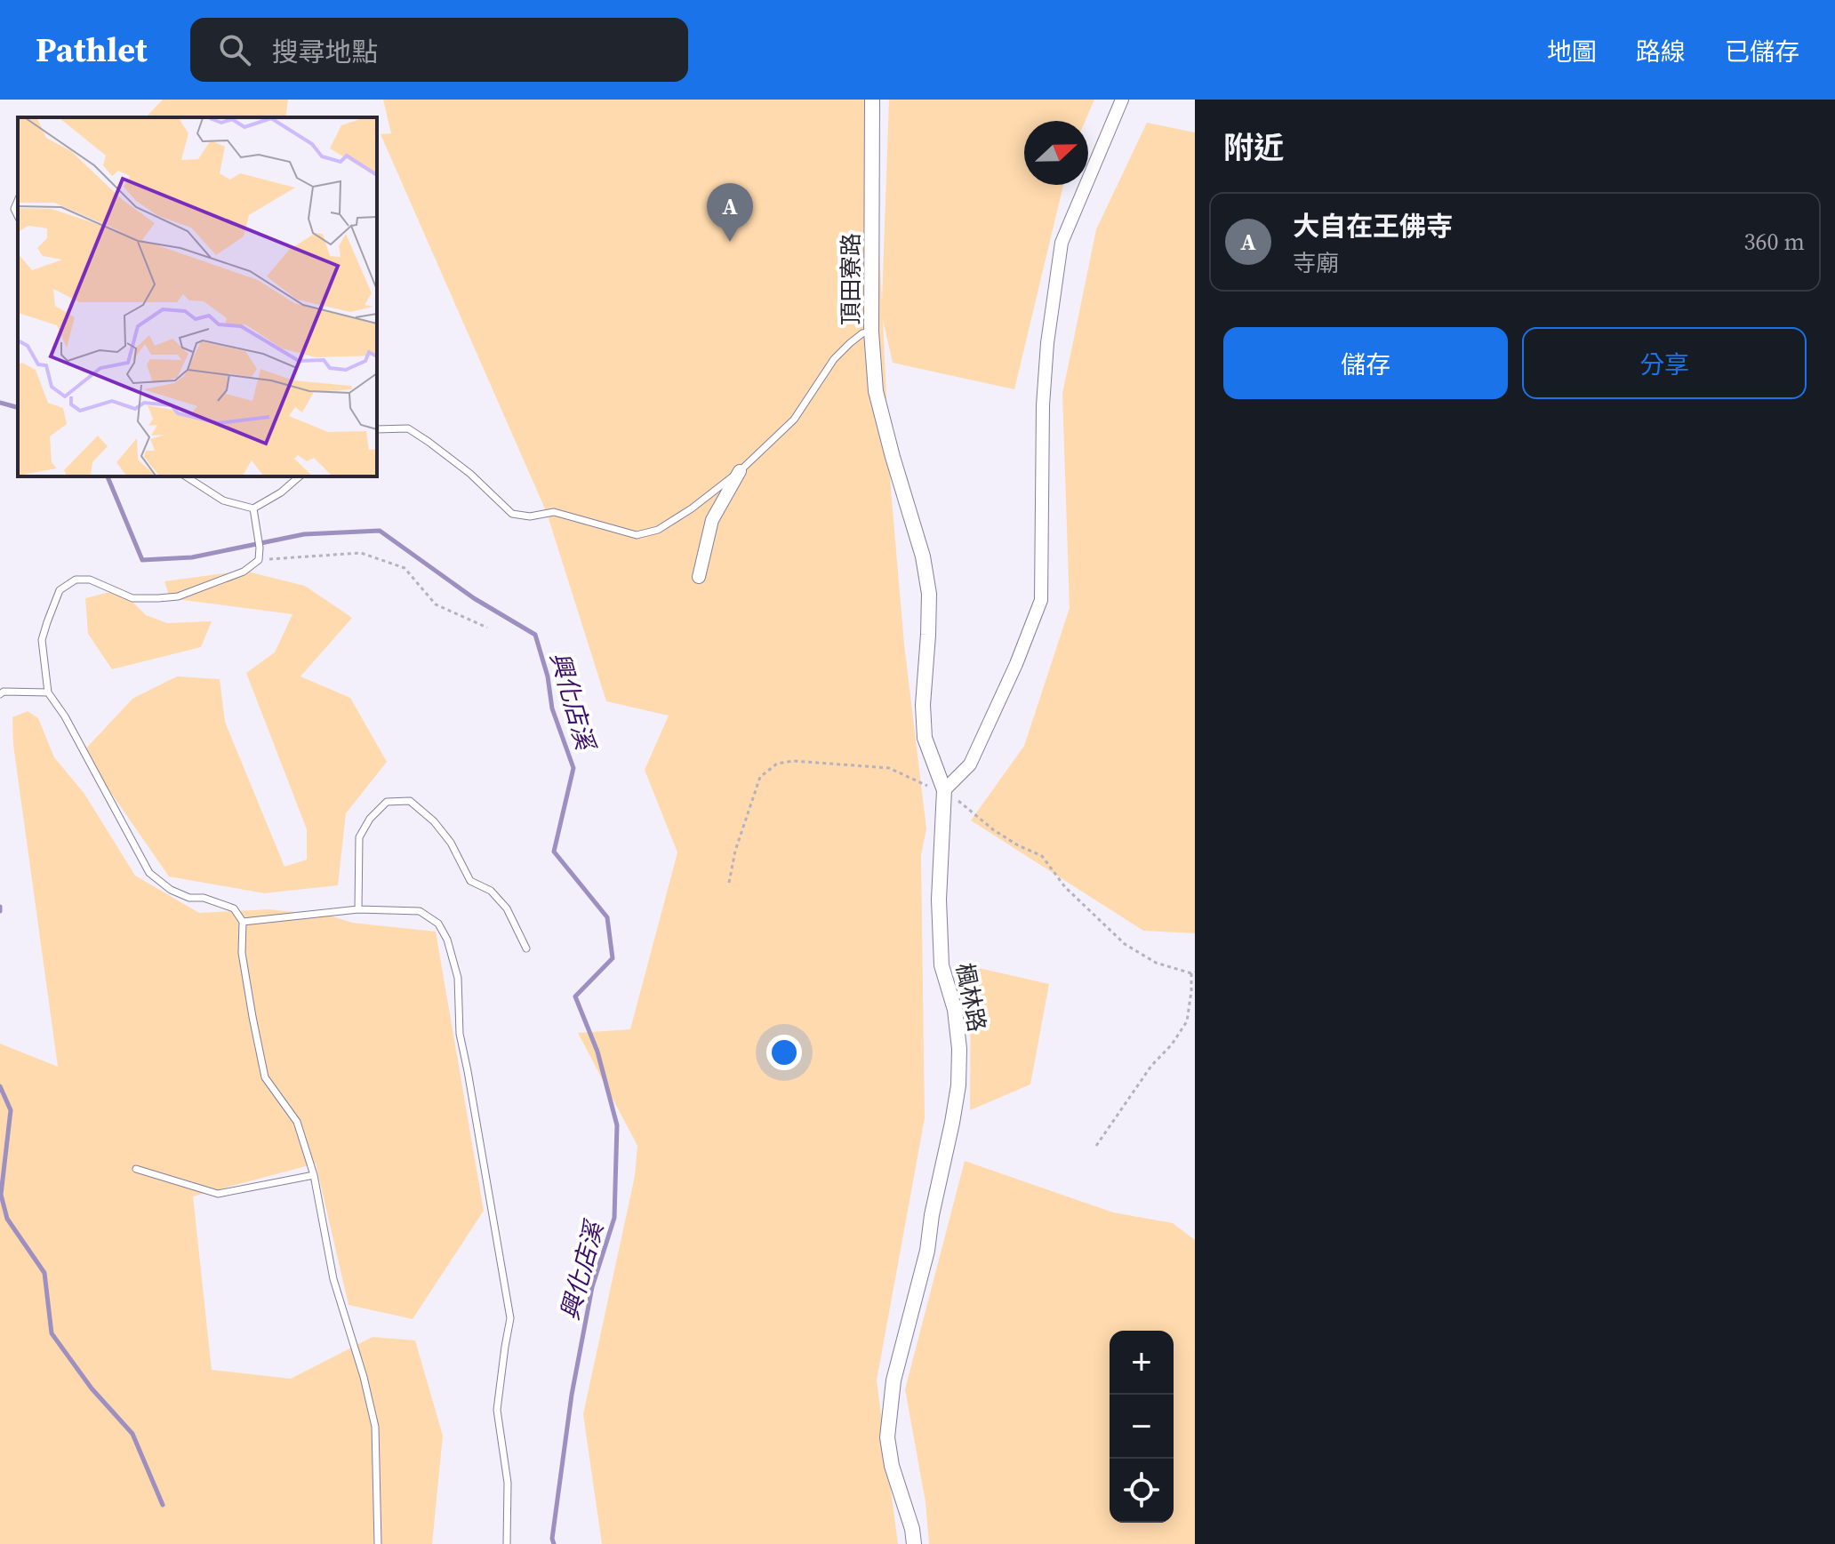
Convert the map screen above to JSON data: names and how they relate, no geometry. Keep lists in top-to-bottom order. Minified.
{"streets":{"street":["頂田寮路","楓林路"]},"crossings":[["頂田寮路","楓林路"]],"water":["興化店溪"],"north":"right","page":{"header":"Pathlet","search":"搜尋地點","nav":["地圖","路線","已儲存"],"heading":"附近","pins":"A","list":[{"mark":"A","name":"大自在王佛寺","note":"寺廟","value":"360 m"}],"buttons":["儲存","分享"],"map_buttons":["+","−"]}}
